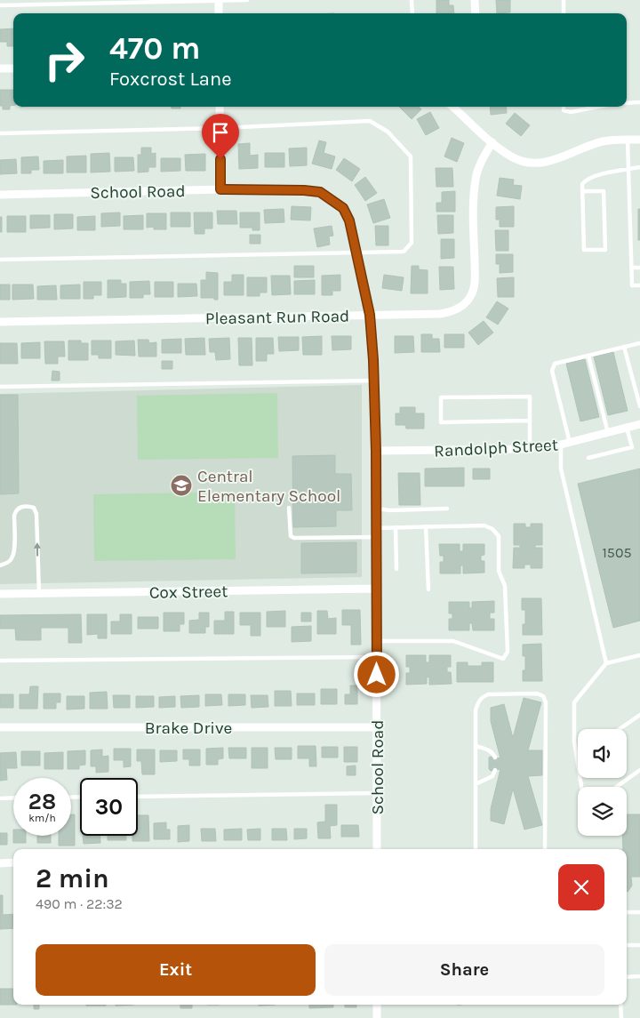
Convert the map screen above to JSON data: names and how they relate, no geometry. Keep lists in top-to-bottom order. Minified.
{"streets":{"street":["School Road","Pleasant Run Road","Randolph Street","Cox Street","Brake Drive"]},"crossings":[["School Road","Pleasant Run Road"],["School Road","Randolph Street"],["School Road","Cox Street"],["School Road","Brake Drive"]],"places":{"school or university":["Central Elementary School"]},"house_numbers":["1505"],"page":{"turn":["470 m","Foxcrost Lane"],"speed":"28 km/h","limit":"30","heading":["2 min","490 m · 22:32"],"buttons":["Exit","Share"]}}
